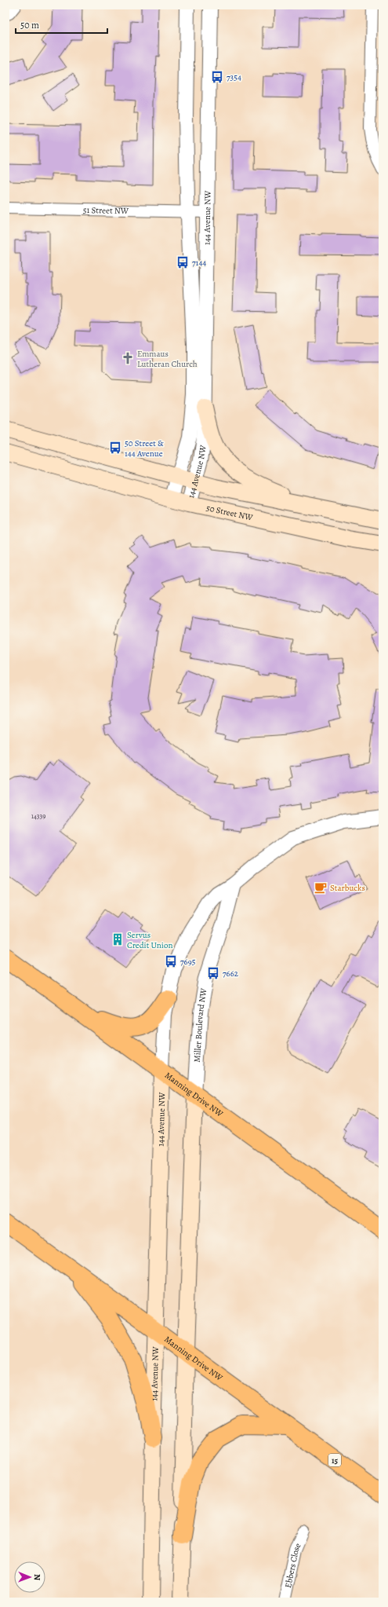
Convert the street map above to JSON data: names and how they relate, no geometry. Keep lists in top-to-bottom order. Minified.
{"streets":{"main road":["144 Avenue NW","50 Street NW","Manning Drive NW","15"],"street":["51 Street NW","Miller Boulevard NW","Ebbers Close"]},"crossings":[["51 Street NW","144 Avenue NW"],["144 Avenue NW","50 Street NW"],["144 Avenue NW","Manning Drive NW"],["Miller Boulevard NW","Manning Drive NW"]],"places":{"bus stop":["7354","7144","50 Street & 144 Avenue","7695","7662"],"church":["Emmaus Lutheran Church"],"cafe":["Starbucks"],"building":["Servus Credit Union"]},"house_numbers":["14339"],"scale_bar":"50 m","north":"right"}
